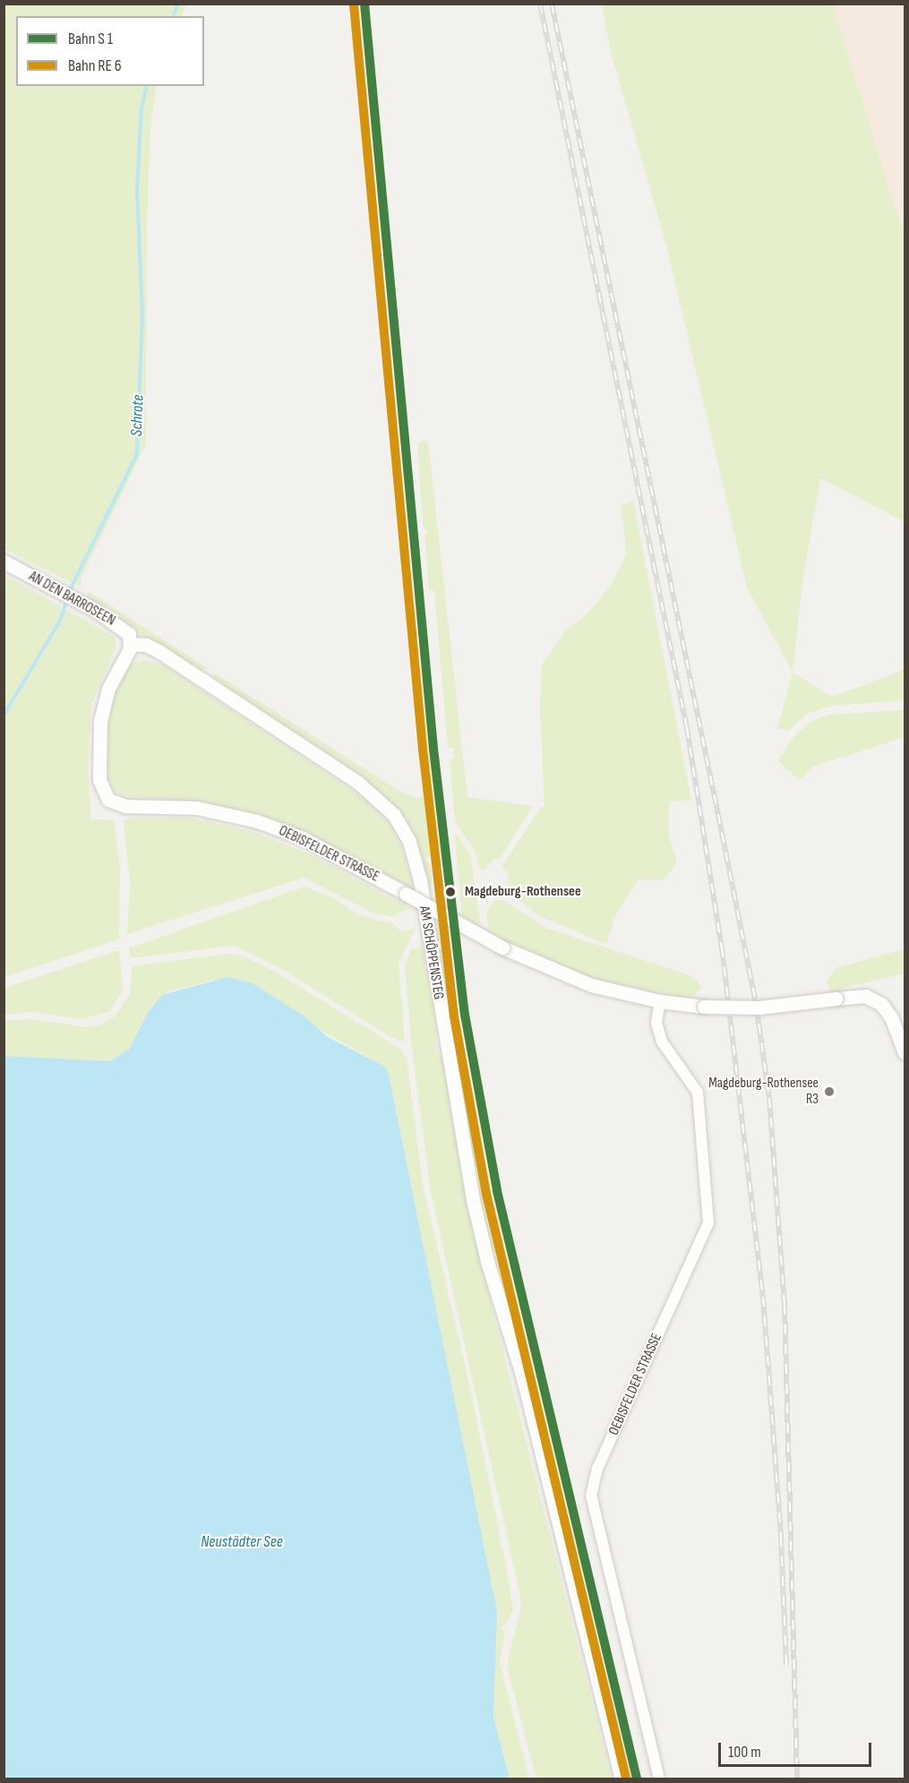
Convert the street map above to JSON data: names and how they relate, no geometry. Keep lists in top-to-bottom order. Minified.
{"streets":{"street":["AN DEN BARROSEEN","OEBISFELDER STRASSE","AM SCHÖPPENSTEG"]},"crossings":[["AN DEN BARROSEEN","OEBISFELDER STRASSE"],["AN DEN BARROSEEN","AM SCHÖPPENSTEG"],["OEBISFELDER STRASSE","AM SCHÖPPENSTEG"]],"water":["Schrote","Neustädter See"],"places":["Magdeburg-Rothensee","Magdeburg-Rothensee R3"],"legend":["Bahn S 1","Bahn RE 6"],"scale_bar":"100 m"}
